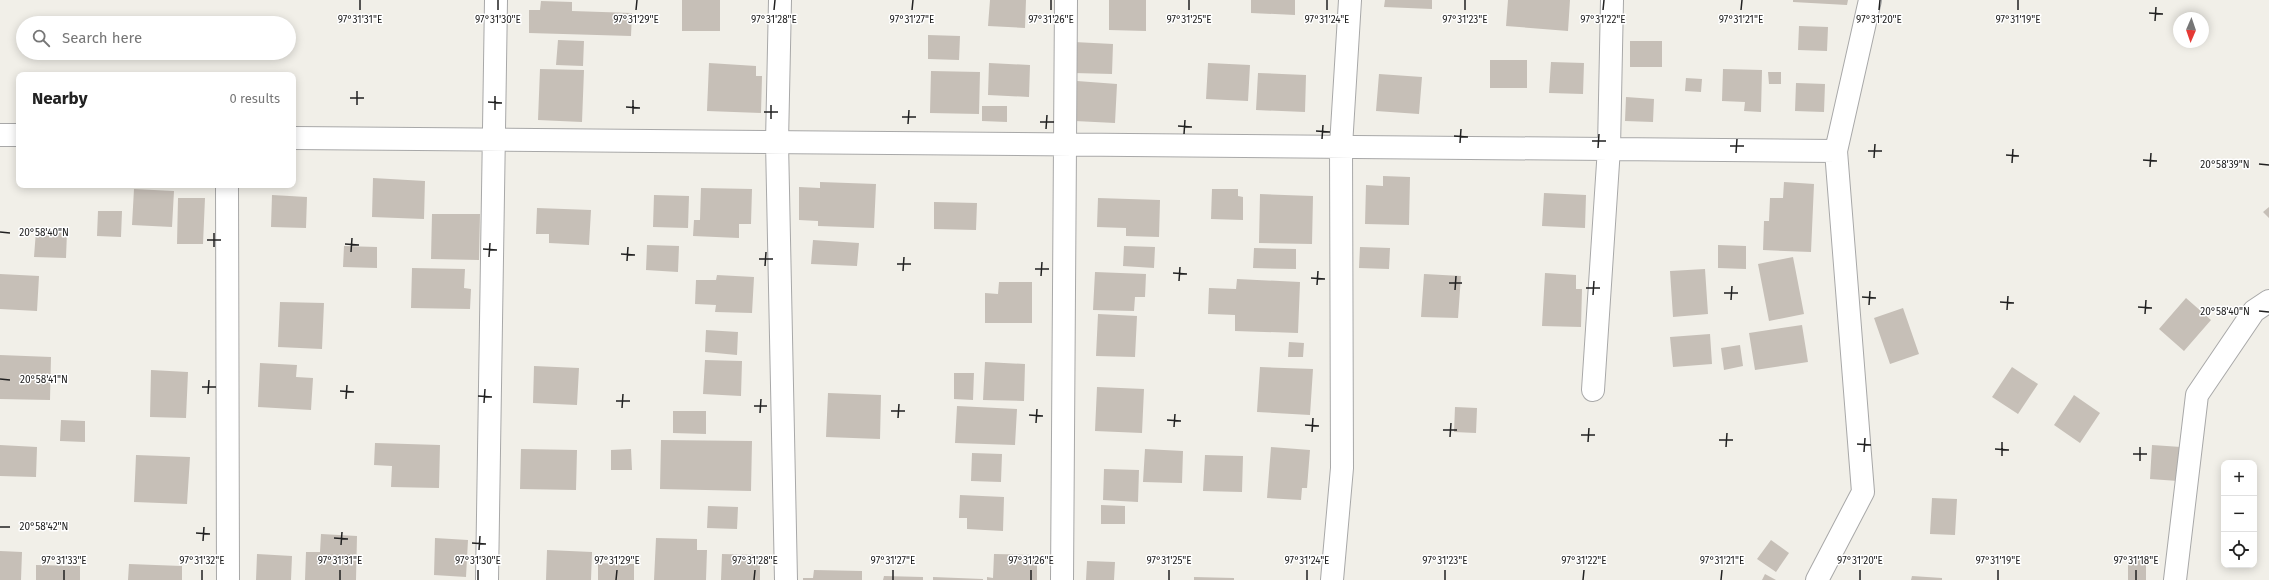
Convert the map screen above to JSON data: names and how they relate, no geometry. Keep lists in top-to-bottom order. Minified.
{"north":"bottom","page":{"search":"Search here","heading":["Nearby","0 results"],"map_buttons":["+","−"]},"coordinates":["97°31'31\"E","97°31'30\"E","97°31'29\"E","97°31'28\"E","97°31'27\"E","97°31'26\"E","97°31'25\"E","97°31'24\"E","97°31'23\"E","97°31'22\"E","97°31'21\"E","97°31'20\"E","97°31'19\"E","20°58'39\"N","20°58'40\"N","20°58'41\"N","20°58'42\"N","97°31'33\"E","97°31'32\"E","97°31'18\"E"]}
